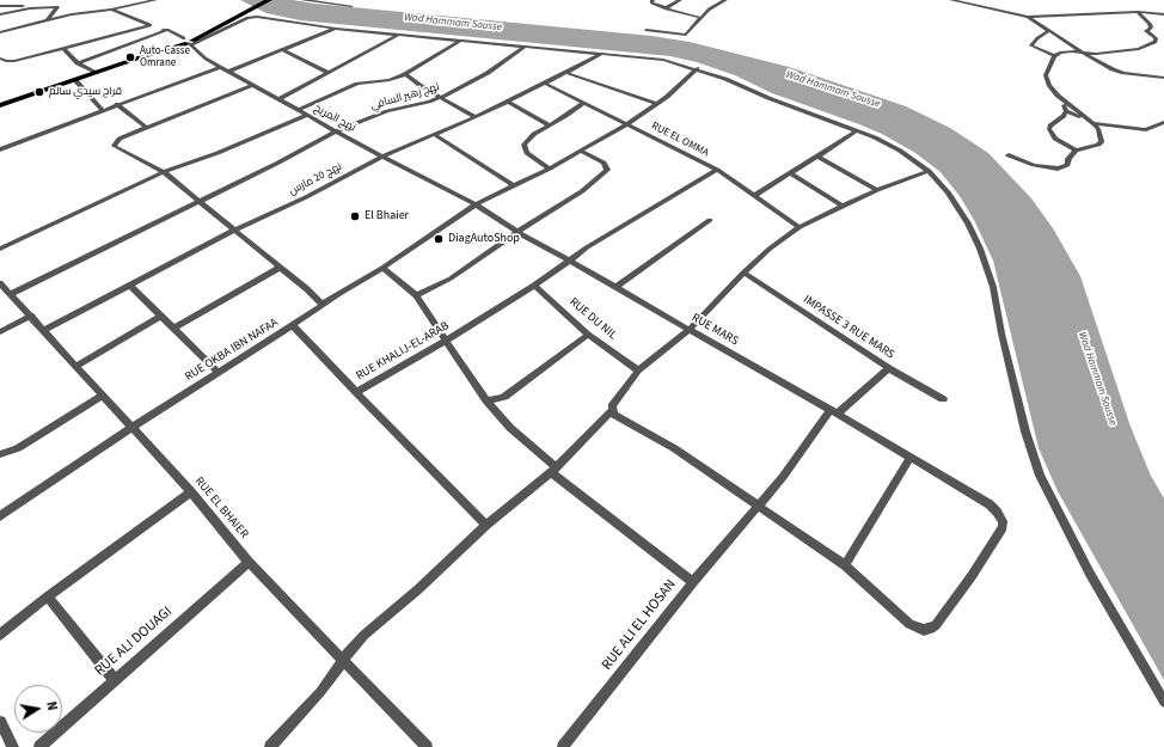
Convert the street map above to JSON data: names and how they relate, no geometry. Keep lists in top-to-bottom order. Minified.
{"streets":{"street":["نهج زهير السافي","نهج المريخ","RUE EL OMMA","نهج 20 مارس","RUE DU NIL","IMPASSE 3 RUE MARS","RUE MARS","RUE OKBA IBN NAFAA","RUE KHALIJ-EL-ARAB","RUE EL BHAIER","RUE ALI EL HOSAN","RUE ALI DOUAGI"]},"crossings":[["نهج زهير السافي","نهج المريخ"],["نهج زهير السافي","RUE EL BHAIER"],["نهج المريخ","نهج 20 مارس"],["نهج المريخ","RUE MARS"],["نهج المريخ","RUE OKBA IBN NAFAA"],["RUE EL OMMA","نهج 20 مارس"],["RUE EL OMMA","RUE OKBA IBN NAFAA"],["RUE EL OMMA","RUE KHALIJ-EL-ARAB"],["نهج 20 مارس","RUE EL BHAIER"],["RUE DU NIL","RUE KHALIJ-EL-ARAB"],["RUE MARS","RUE OKBA IBN NAFAA"],["RUE MARS","RUE KHALIJ-EL-ARAB"],["RUE OKBA IBN NAFAA","RUE EL BHAIER"],["RUE OKBA IBN NAFAA","RUE ALI EL HOSAN"],["RUE KHALIJ-EL-ARAB","RUE ALI EL HOSAN"],["RUE EL BHAIER","RUE ALI DOUAGI"]],"water":["Wad Hammam Sousse"],"places":["Auto-Casse Omrane","قراج سيدي سالم","El Bhaier","DiagAutoShop"],"north":"right"}
